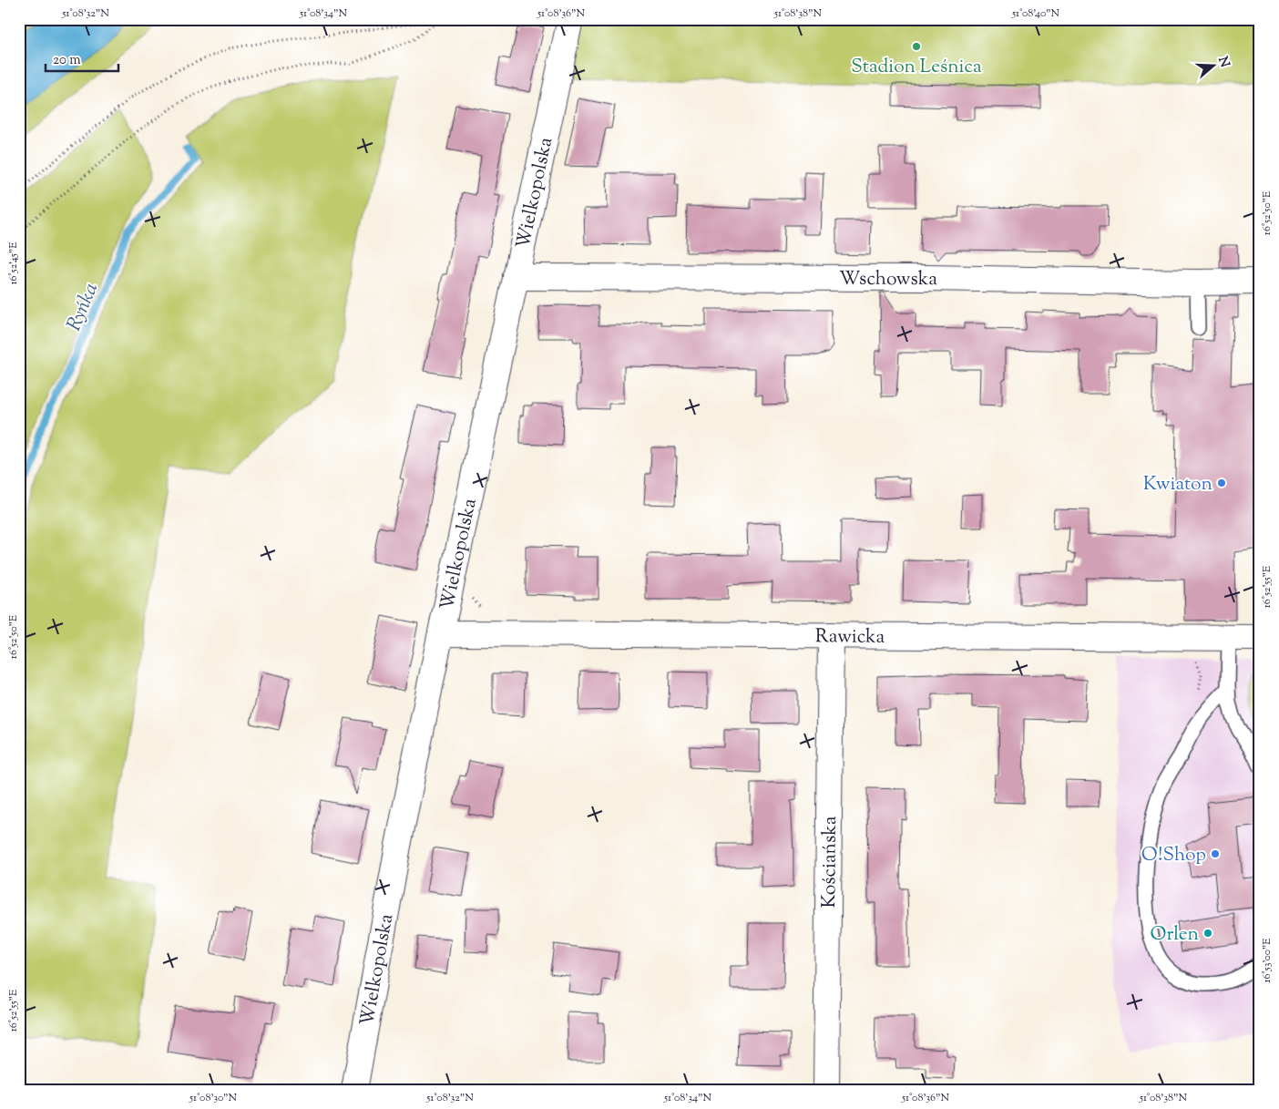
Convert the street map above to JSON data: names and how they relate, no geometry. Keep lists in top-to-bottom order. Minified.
{"streets":{"street":["Wielkopolska","Wschowska","Rawicka","Kościańska"]},"crossings":[["Wielkopolska","Wschowska"],["Wielkopolska","Rawicka"],["Rawicka","Kościańska"]],"water":["Ryńka"],"places":["Stadion Leśnica","Kwiaton","O!Shop","Orlen"],"scale_bar":"20 m","north":"right","coordinates":["51°08'32\"N","51°08'34\"N","51°08'36\"N","51°08'38\"N","51°08'40\"N","16°52'50\"E","16°52'45\"E","16°52'55\"E","16°53'00\"E","51°08'30\"N"]}
